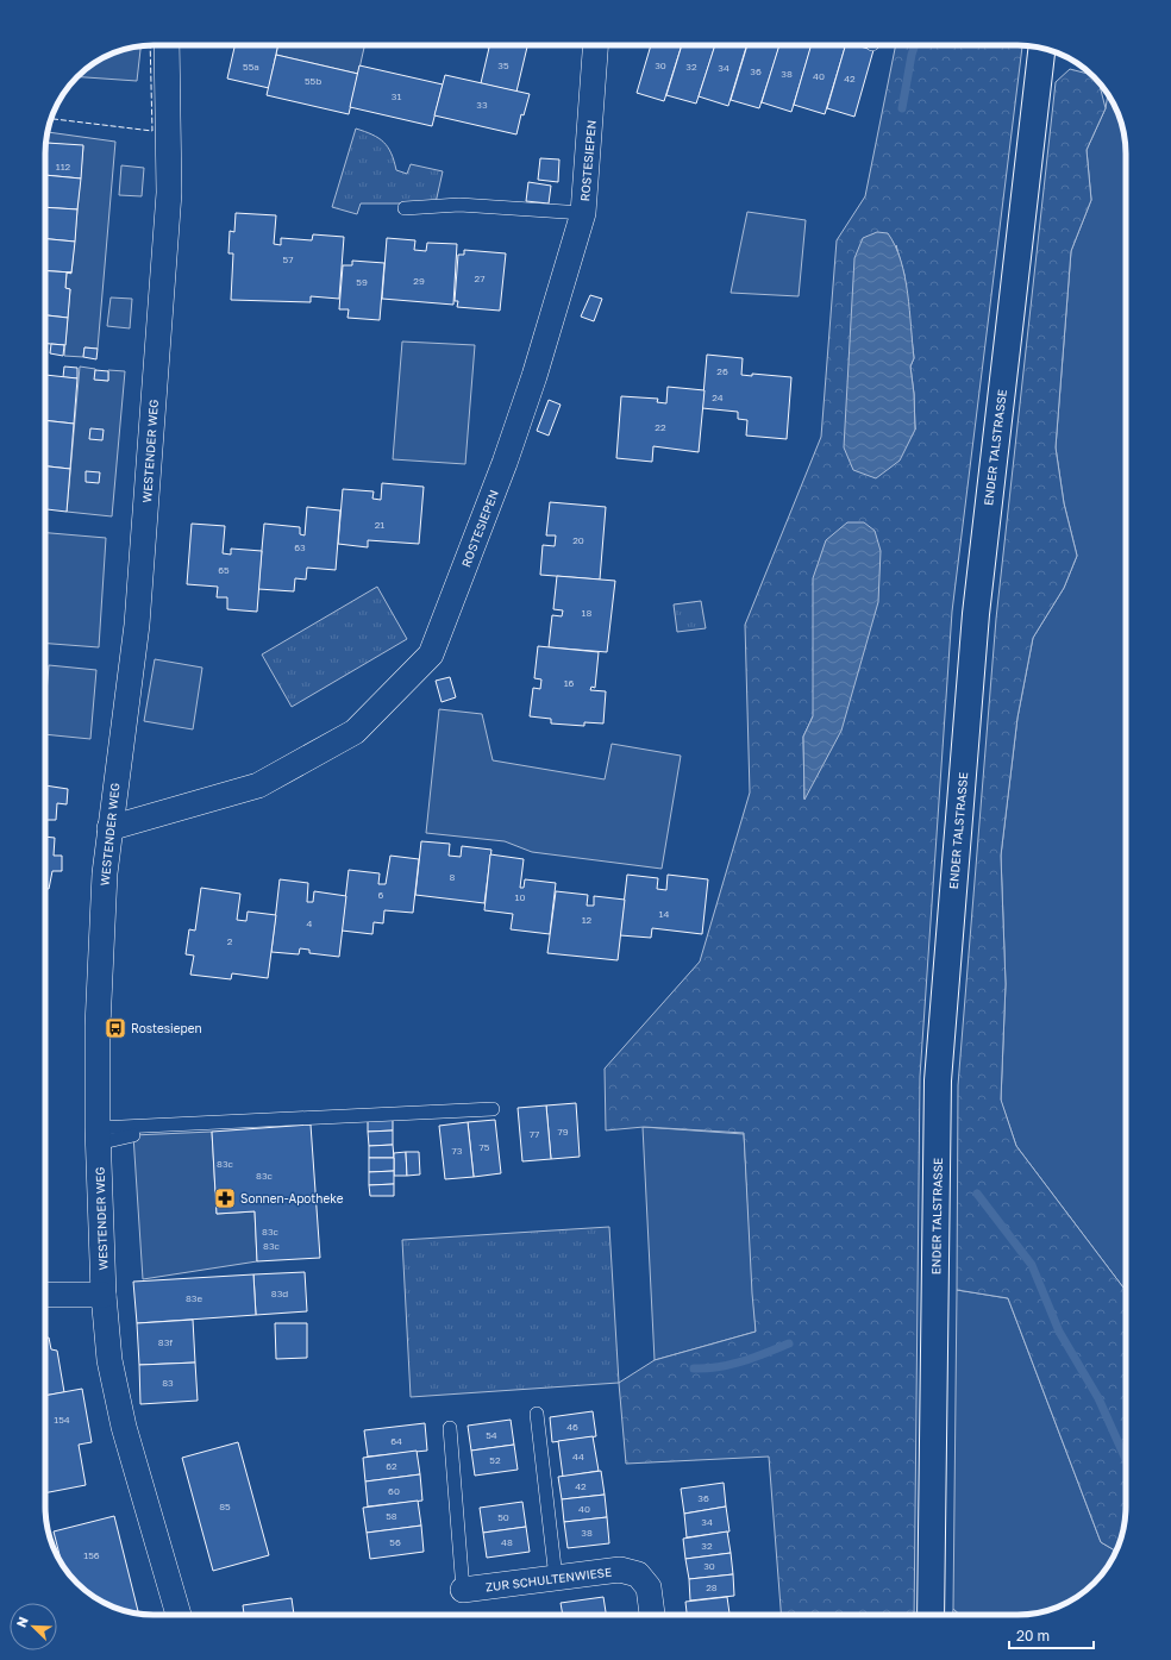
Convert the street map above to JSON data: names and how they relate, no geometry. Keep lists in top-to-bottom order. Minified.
{"streets":{"main road":["ENDER TALSTRASSE"],"street":["ROSTESIEPEN","WESTENDER WEG","ZUR SCHULTENWIESE"]},"crossings":[["ROSTESIEPEN","WESTENDER WEG"]],"places":{"bus stop":["Rostesiepen"],"pharmacy":["Sonnen-Apotheke"]},"house_numbers":["35","30","55a","32","34","36","38","40","42","55b","31","33","112","57","27","29","59","26","24","22","21","20","63","65","18","16","8","6","10","14","12","4","2","79","77","75","73","83c","83c","83c","83c","83d","83e","83f","83","154","46","54","64","44","52","62","42","60","36","85","40","58","50","34","38","56","48","32","156","30","28"],"scale_bar":"20 m","north":"top left"}
